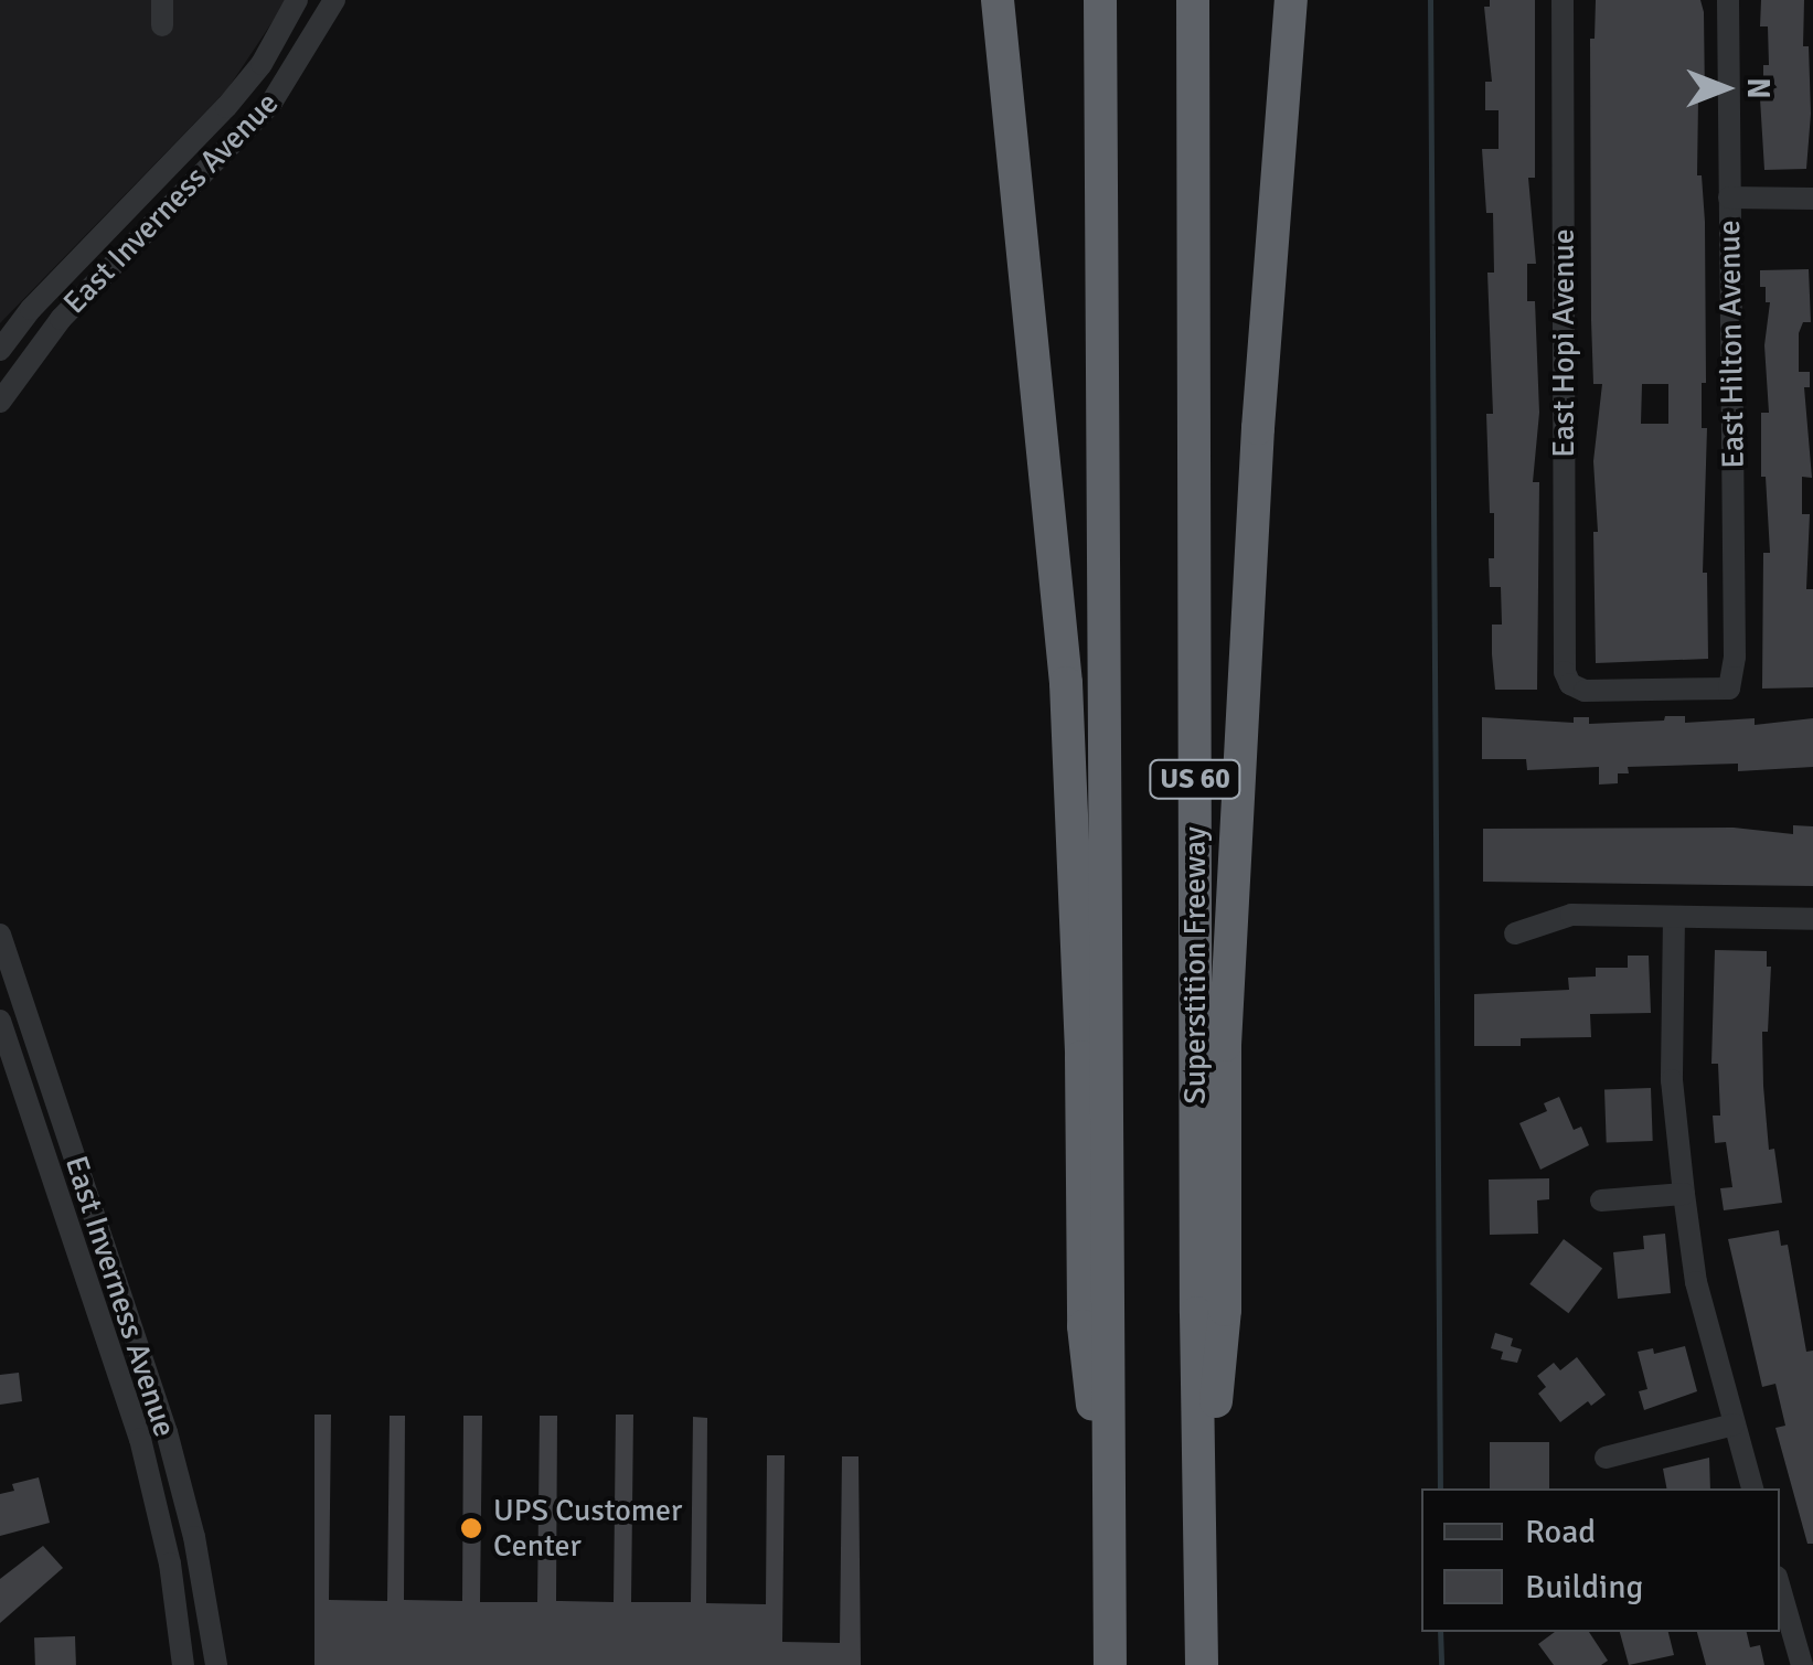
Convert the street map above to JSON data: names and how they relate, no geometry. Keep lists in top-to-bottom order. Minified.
{"streets":{"highway":["US 60","Superstition Freeway"],"street":["East Inverness Avenue","East Hopi Avenue","East Hilton Avenue"]},"crossings":[["East Hopi Avenue","East Hilton Avenue"]],"places":["UPS Customer Center"],"legend":["Road","Building"],"north":"right"}
